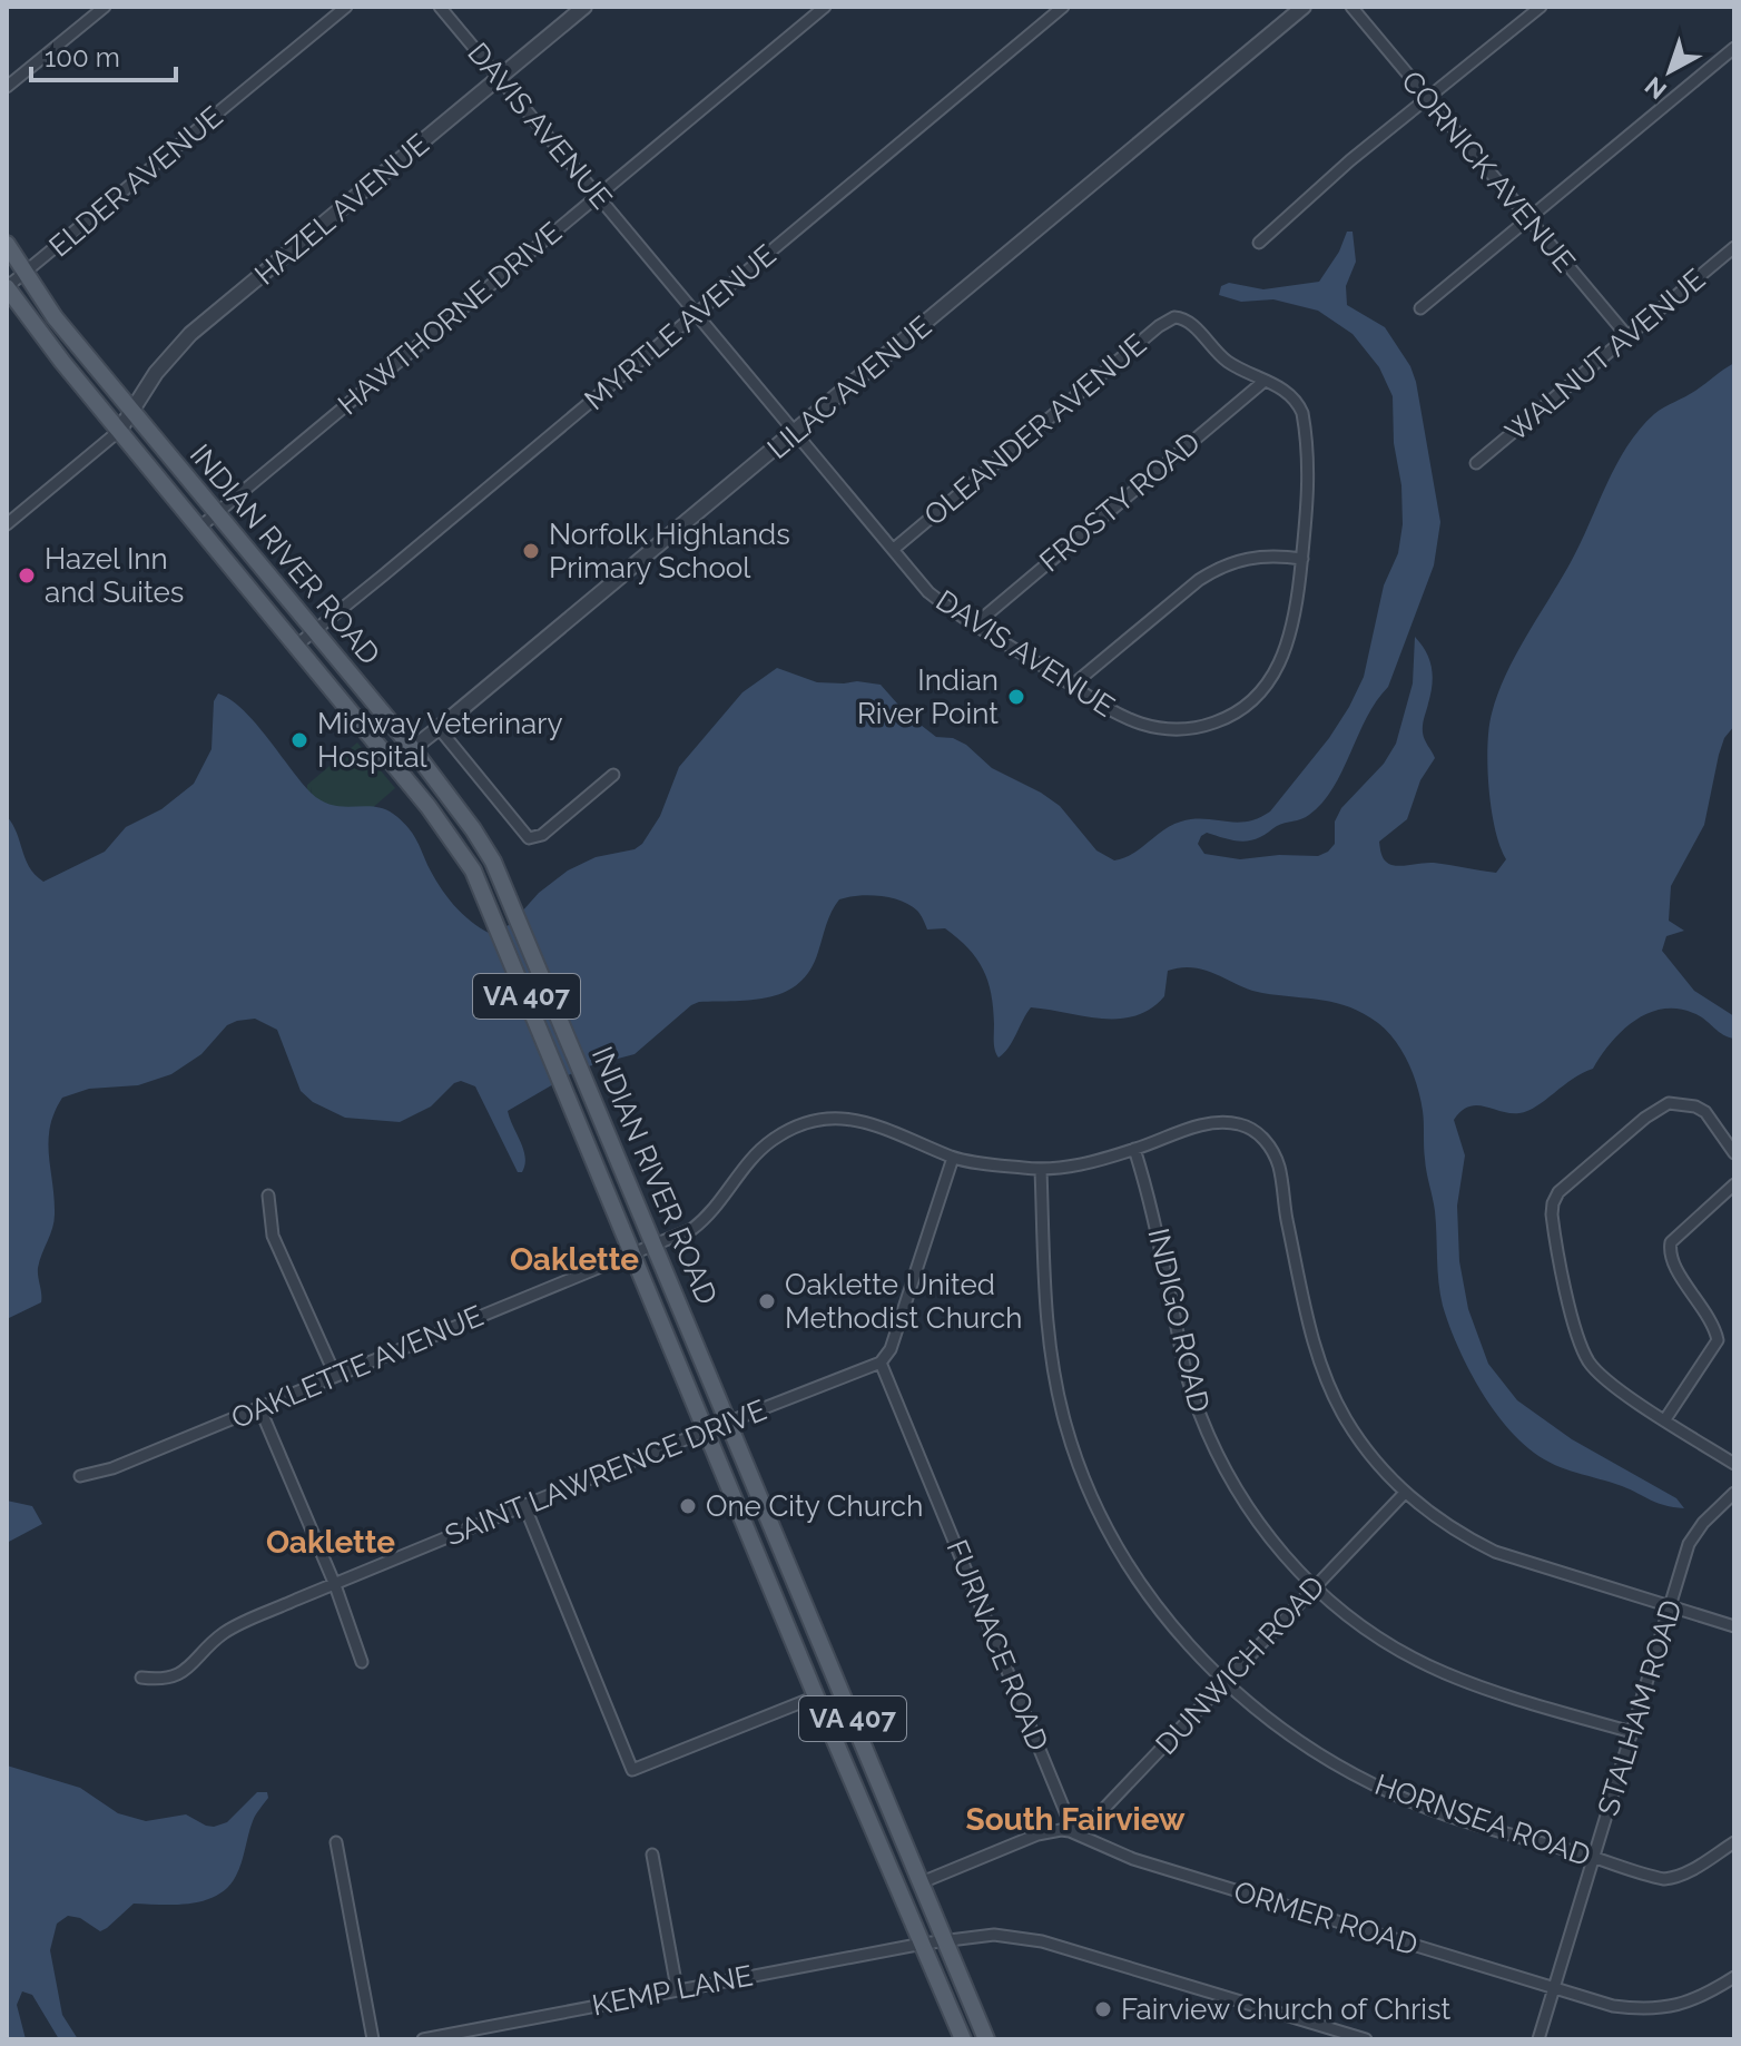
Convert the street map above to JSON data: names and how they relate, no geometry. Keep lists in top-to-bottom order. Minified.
{"streets":{"main road":["INDIAN RIVER ROAD","VA 407"],"street":["DAVIS AVENUE","CORNICK AVENUE","ELDER AVENUE","HAZEL AVENUE","HAWTHORNE DRIVE","MYRTLE AVENUE","WALNUT AVENUE","LILAC AVENUE","OLEANDER AVENUE","FROSTY ROAD","INDIGO ROAD","OAKLETTE AVENUE","SAINT LAWRENCE DRIVE","FURNACE ROAD","DUNWICH ROAD","STALHAM ROAD","HORNSEA ROAD","ORMER ROAD","KEMP LANE"]},"crossings":[["DAVIS AVENUE","HAZEL AVENUE"],["DAVIS AVENUE","HAWTHORNE DRIVE"],["DAVIS AVENUE","MYRTLE AVENUE"],["DAVIS AVENUE","LILAC AVENUE"],["DAVIS AVENUE","OLEANDER AVENUE"],["DAVIS AVENUE","FROSTY ROAD"],["CORNICK AVENUE","WALNUT AVENUE"],["ELDER AVENUE","INDIAN RIVER ROAD"],["HAZEL AVENUE","INDIAN RIVER ROAD"],["HAWTHORNE DRIVE","INDIAN RIVER ROAD"],["MYRTLE AVENUE","INDIAN RIVER ROAD"],["LILAC AVENUE","INDIAN RIVER ROAD"],["INDIAN RIVER ROAD","OAKLETTE AVENUE"],["INDIAN RIVER ROAD","SAINT LAWRENCE DRIVE"],["INDIAN RIVER ROAD","KEMP LANE"],["INDIGO ROAD","OAKLETTE AVENUE"],["INDIGO ROAD","DUNWICH ROAD"],["INDIGO ROAD","STALHAM ROAD"],["OAKLETTE AVENUE","DUNWICH ROAD"],["OAKLETTE AVENUE","STALHAM ROAD"],["OAKLETTE AVENUE","HORNSEA ROAD"],["SAINT LAWRENCE DRIVE","FURNACE ROAD"],["FURNACE ROAD","DUNWICH ROAD"],["FURNACE ROAD","ORMER ROAD"],["DUNWICH ROAD","HORNSEA ROAD"],["DUNWICH ROAD","ORMER ROAD"],["STALHAM ROAD","HORNSEA ROAD"],["STALHAM ROAD","ORMER ROAD"]],"districts":["Oaklette","Oaklette","South Fairview"],"places":["Norfolk Highlands Primary School","Hazel Inn and Suites","Indian River Point","Midway Veterinary Hospital","Oaklette United Methodist Church","One City Church","Fairview Church of Christ"],"scale_bar":"100 m","north":"bottom left"}
